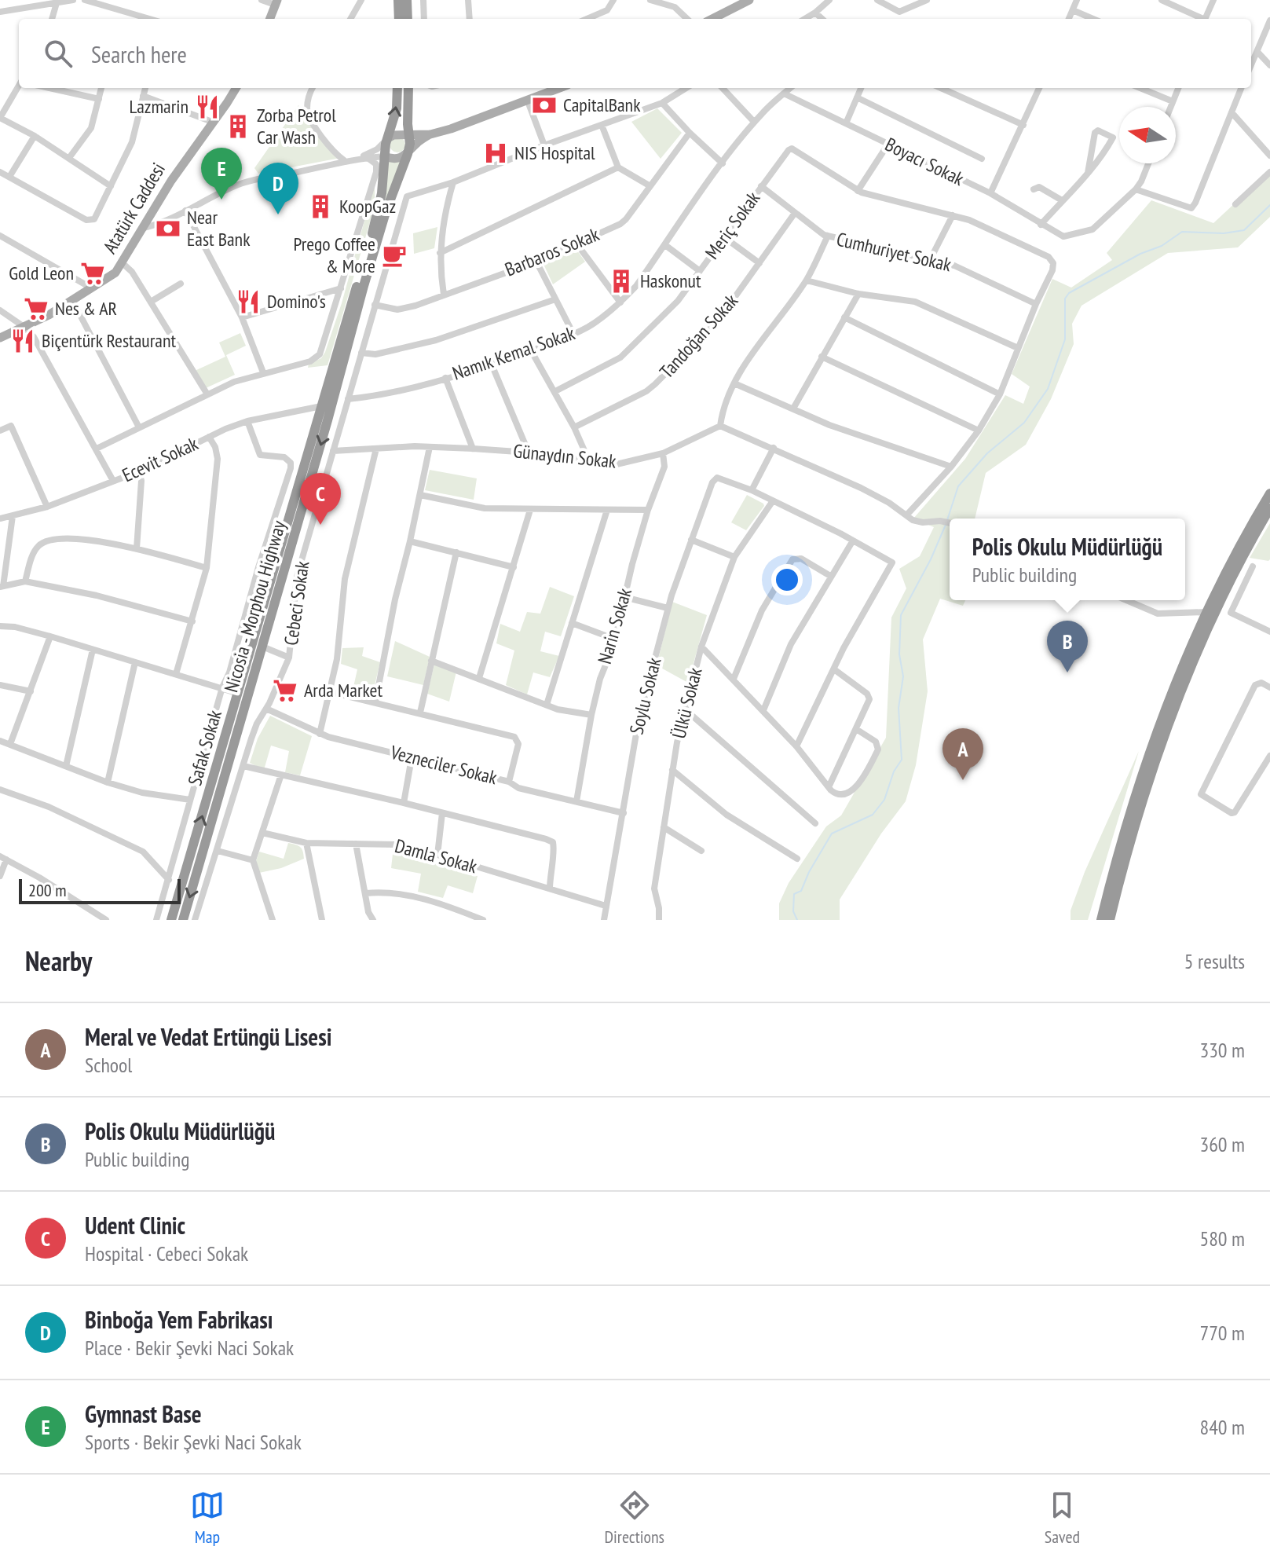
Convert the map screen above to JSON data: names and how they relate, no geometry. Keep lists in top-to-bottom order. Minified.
{"streets":{"highway":["Nicosia - Morphou Highway"],"main road":["Atatürk Caddesi"],"street":["Boyacı Sokak","Meriç Sokak","Barbaros Sokak","Cumhuriyet Sokak","Tandoğan Sokak","Namık Kemal Sokak","Günaydın Sokak","Ecevit Sokak","Cebeci Sokak","Narin Sokak","Soylu Sokak","Ülkü Sokak","Safak Sokak","Vezneciler Sokak","Damla Sokak"]},"crossings":[["Boyacı Sokak","Namık Kemal Sokak"],["Meriç Sokak","Cumhuriyet Sokak"],["Barbaros Sokak","Cebeci Sokak"],["Cumhuriyet Sokak","Tandoğan Sokak"],["Namık Kemal Sokak","Cebeci Sokak"],["Günaydın Sokak","Cebeci Sokak"],["Günaydın Sokak","Narin Sokak"],["Ecevit Sokak","Nicosia - Morphou Highway"],["Ecevit Sokak","Safak Sokak"],["Cebeci Sokak","Vezneciler Sokak"],["Narin Sokak","Vezneciler Sokak"],["Soylu Sokak","Vezneciler Sokak"],["Soylu Sokak","Damla Sokak"]],"places":{"bank":["CapitalBank","Near East Bank"],"restaurant":["Lazmarin","Domino's","Biçentürk Restaurant"],"building":["Zorba Petrol Car Wash","KoopGaz","Haskonut"],"hospital":["NIS Hospital"],"cafe":["Prego Coffee & More"],"supermarket":["Gold Leon","Nes & AR","Arda Market"]},"scale_bar":"200 m","north":"left","page":{"search":"Search here","pins":["E","D","C","B","A"],"popup":["Polis Okulu Müdürlüğü","Public building"],"scale":"200 m","heading":["Nearby","5 results"],"list":[{"mark":"A","name":"Meral ve Vedat Ertüngü Lisesi","note":"School","value":"330 m"},{"mark":"B","name":"Polis Okulu Müdürlüğü","note":"Public building","value":"360 m"},{"mark":"C","name":"Udent Clinic","note":"Hospital · Cebeci Sokak","value":"580 m"},{"mark":"D","name":"Binboğa Yem Fabrikası","note":"Place · Bekir Şevki Naci Sokak","value":"770 m"},{"mark":"E","name":"Gymnast Base","note":"Sports · Bekir Şevki Naci Sokak","value":"840 m"}],"nav":["Map","Directions","Saved"]}}
